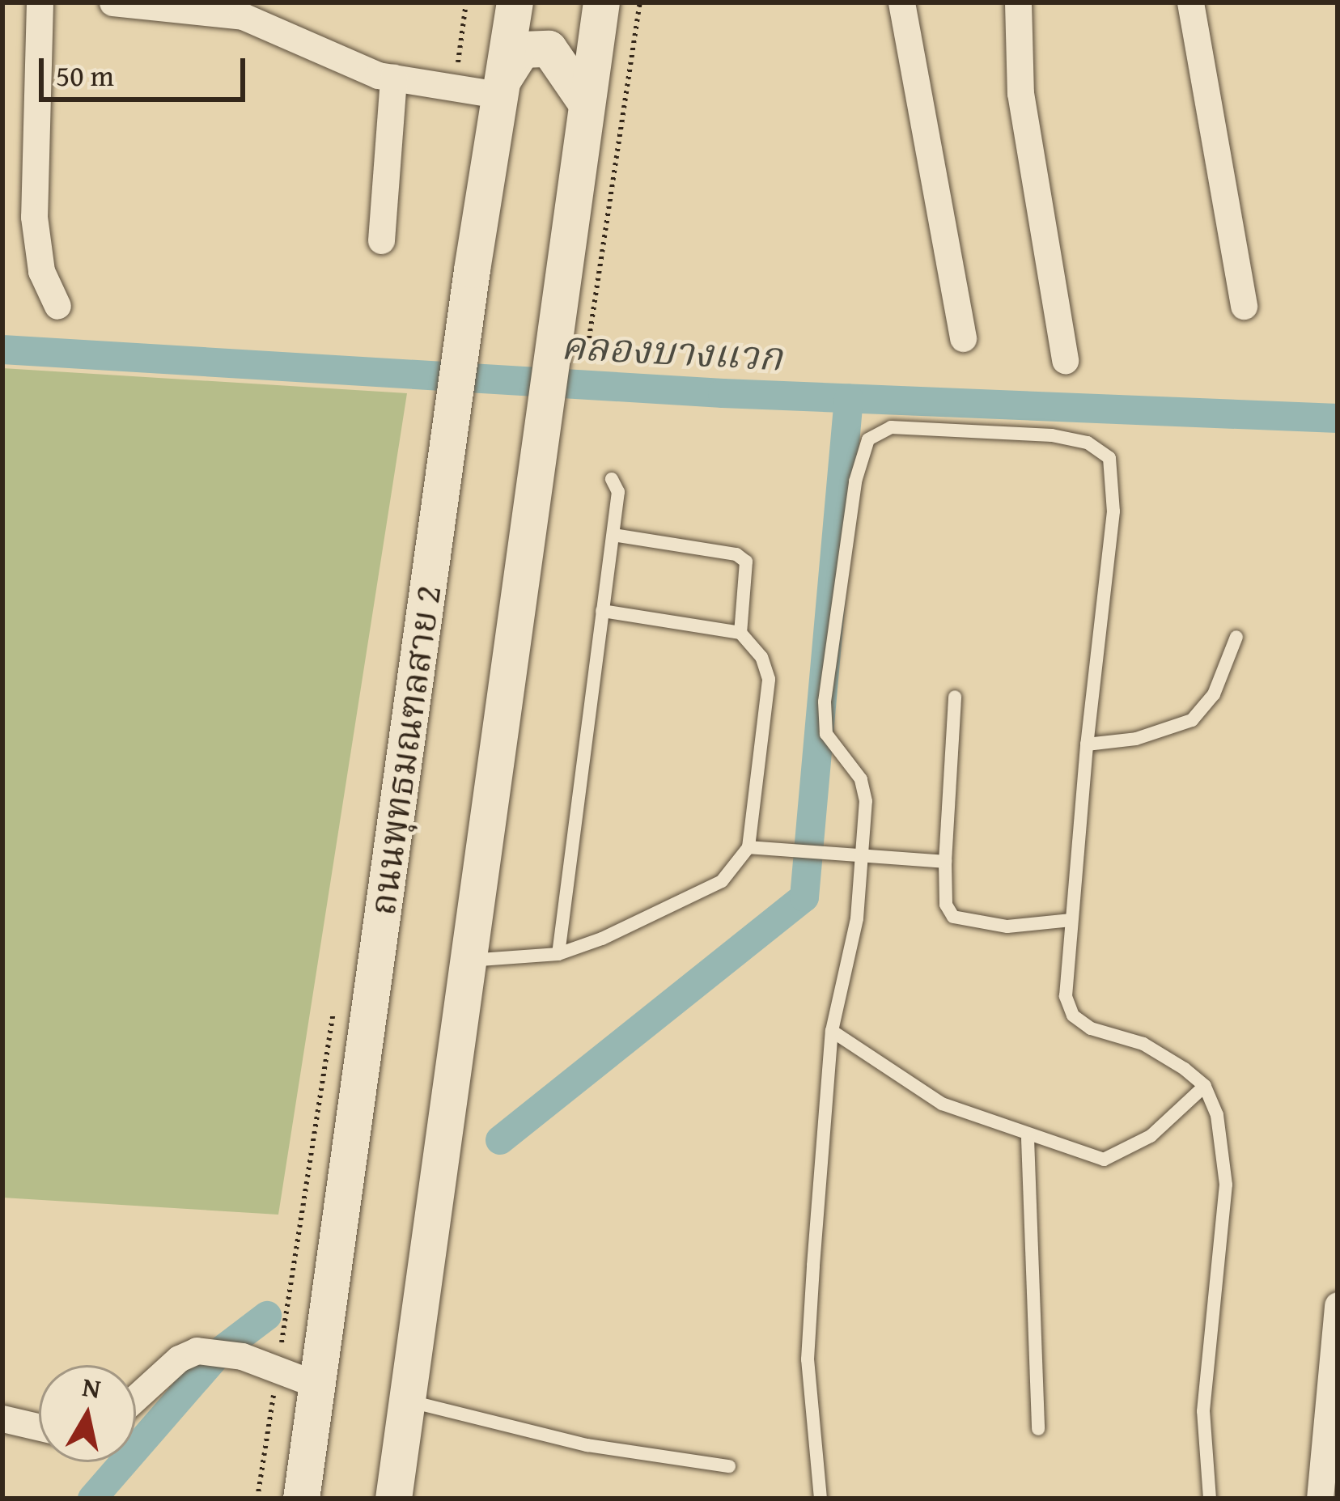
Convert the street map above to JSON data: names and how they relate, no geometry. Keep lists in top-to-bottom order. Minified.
{"streets":{"main road":["ถนนพุทธมณฑลสาย 2"]},"water":["คลองบางแวก"],"scale_bar":"50 m","north":"top"}
